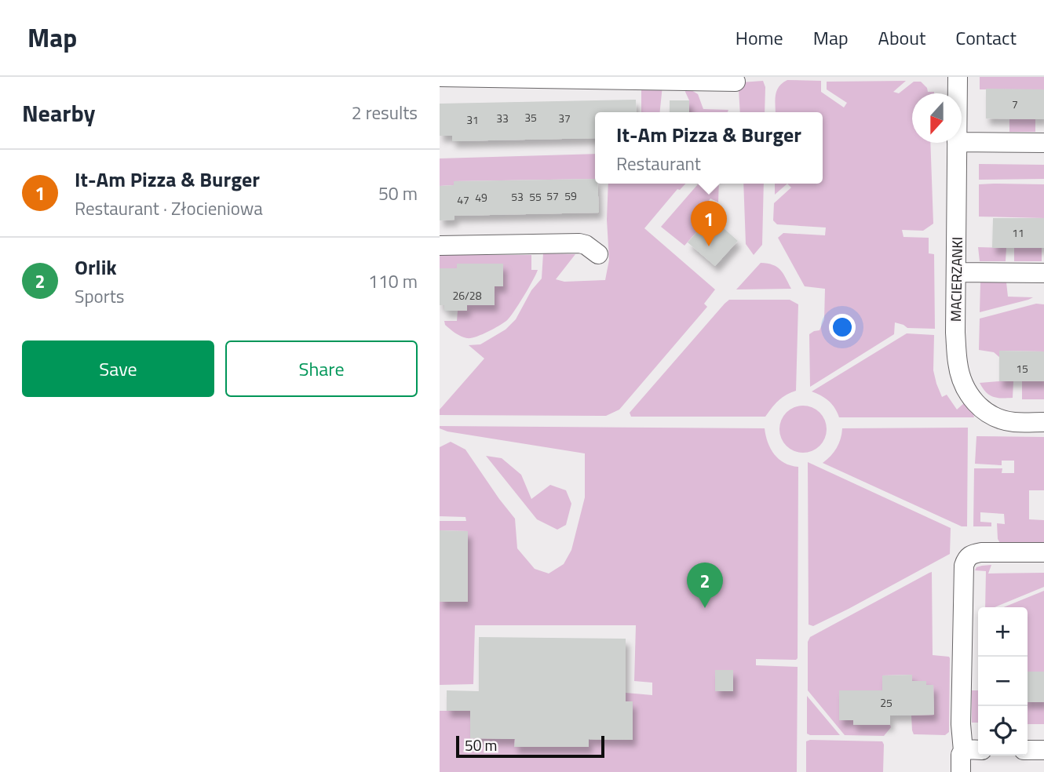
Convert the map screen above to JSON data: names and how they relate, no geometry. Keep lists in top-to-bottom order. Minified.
{"streets":{"street":["MACIERZANKI"]},"house_numbers":["7","35","33","37","31","57","59","53","55","49","47","11","26/28","15","25"],"scale_bar":"50 m","north":"bottom","page":{"header":"Map","nav":["Home","Map","About","Contact"],"heading":["Nearby","2 results"],"popup":["It-Am Pizza & Burger","Restaurant"],"list":[{"mark":"1","name":"It-Am Pizza & Burger","note":"Restaurant · Złocieniowa","value":"50 m"},{"mark":"2","name":"Orlik","note":"Sports","value":"110 m"}],"pins":["1","2"],"buttons":["Save","Share"],"map_buttons":["+","−"],"scale":"50 m"}}
